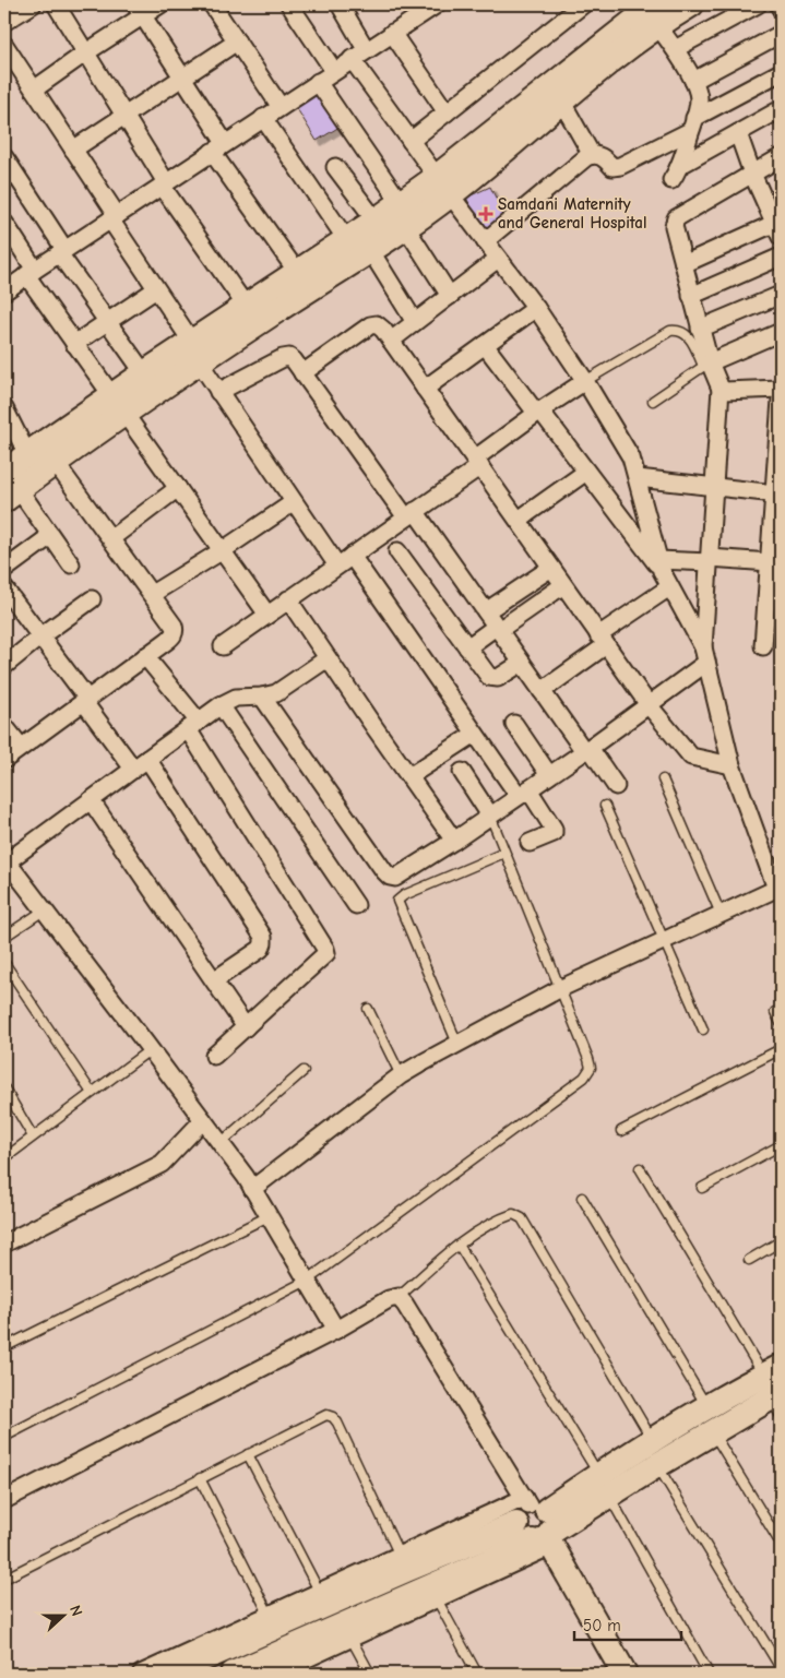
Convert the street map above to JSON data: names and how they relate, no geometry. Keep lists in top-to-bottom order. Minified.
{"places":{"health":["Samdani Maternity and General Hospital"]},"scale_bar":"50 m","north":"right"}
